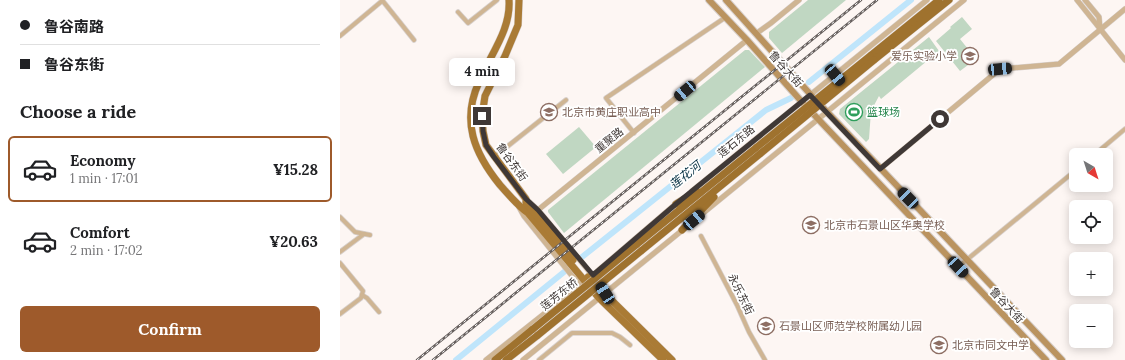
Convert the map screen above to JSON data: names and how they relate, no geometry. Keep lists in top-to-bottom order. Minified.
{"streets":{"highway":["莲石东路","莲芳东桥"],"main road":["鲁谷大街","鲁谷东街"],"street":["重聚路","永乐东街"]},"crossings":[["鲁谷大街","重聚路"],["鲁谷大街","莲石东路"],["重聚路","鲁谷东街"],["莲石东路","鲁谷东街"],["莲石东路","莲芳东桥"]],"water":["莲花河"],"places":{"school or university":["爱乐实验小学","北京市黄庄职业高中","北京市石景山区华奥学校","石景山区师范学校附属幼儿园","北京市同文中学"],"sports":["篮球场"]},"north":"bottom right","page":{"banner":["鲁谷南路","鲁谷东街"],"bubble":"4 min","heading":"Choose a ride","list":[{"name":"Economy","note":"1 min · 17:01","value":"¥15.28"},{"name":"Comfort","note":"2 min · 17:02","value":"¥20.63"}],"map_buttons":["+","−"],"buttons":"Confirm"}}
